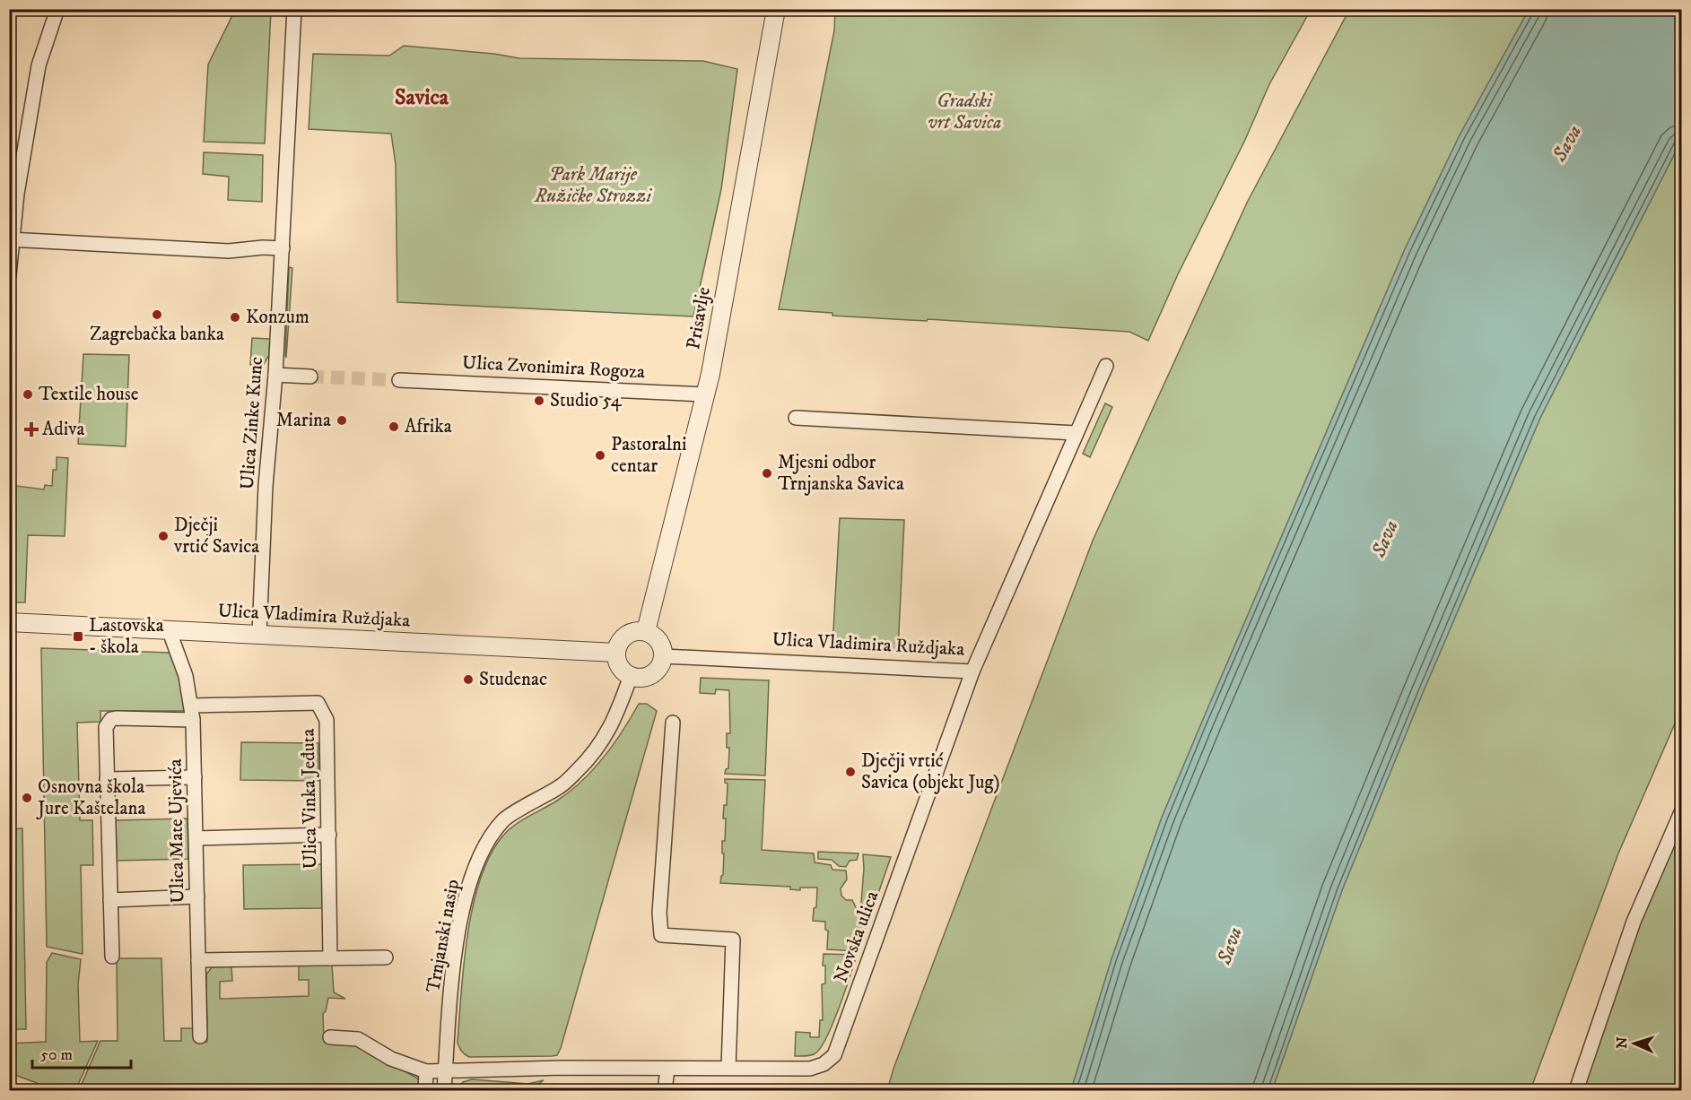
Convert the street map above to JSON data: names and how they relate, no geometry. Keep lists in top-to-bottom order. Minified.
{"streets":{"street":["Prisavlje","Ulica Zvonimira Rogoza","Ulica Zinke Kunc","Ulica Vladimira Ruždjaka","Ulica Vinka Jeđuta","Ulica Mate Ujevića","Trnjanski nasip","Novska ulica"]},"crossings":[["Prisavlje","Ulica Zvonimira Rogoza"],["Prisavlje","Ulica Vladimira Ruždjaka"],["Prisavlje","Trnjanski nasip"],["Ulica Zinke Kunc","Ulica Vladimira Ruždjaka"],["Ulica Vladimira Ruždjaka","Ulica Mate Ujevića"],["Ulica Vladimira Ruždjaka","Trnjanski nasip"],["Ulica Vladimira Ruždjaka","Novska ulica"],["Ulica Vinka Jeđuta","Ulica Mate Ujevića"],["Trnjanski nasip","Novska ulica"]],"districts":["Savica"],"water":["Sava"],"parks":["Gradski vrt Savica","Park Marije Ružičke Strozzi"],"places":{"other":["Zagrebačka banka","Konzum","Textile house","Studio 54","Marina","Afrika","Pastoralni centar","Mjesni odbor Trnjanska Savica","Dječji vrtić Savica","Studenac","Dječji vrtić Savica (objekt Jug)","Osnovna škola Jure Kaštelana"],"health":["Adiva"],"transit":["Lastovska - škola"]},"scale_bar":"50 m","north":"left"}
